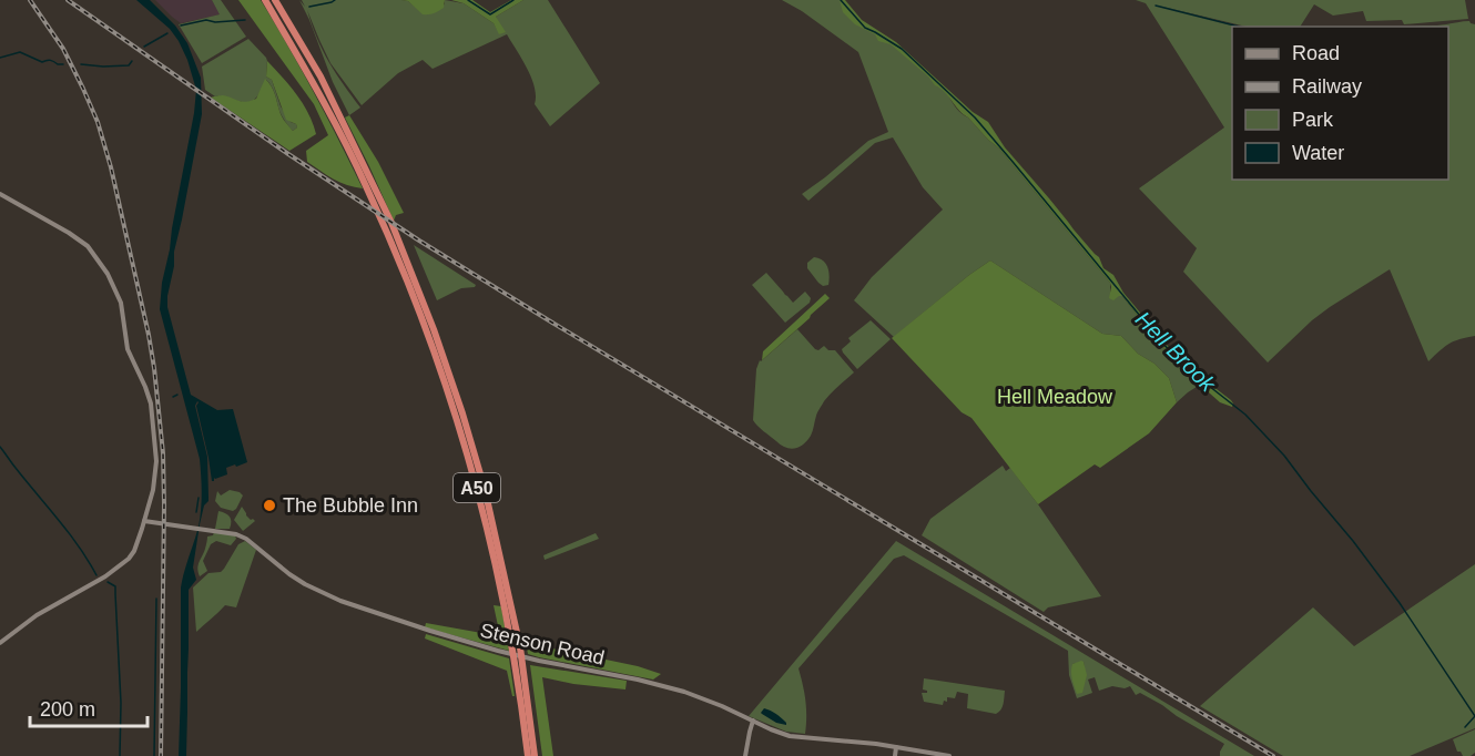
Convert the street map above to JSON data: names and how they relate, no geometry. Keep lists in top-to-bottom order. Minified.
{"streets":{"highway":["A50"],"street":["Stenson Road"]},"water":["Hell Brook"],"parks":["Hell Meadow"],"places":["The Bubble Inn"],"legend":["Road","Railway","Park","Water"],"scale_bar":"200 m"}
